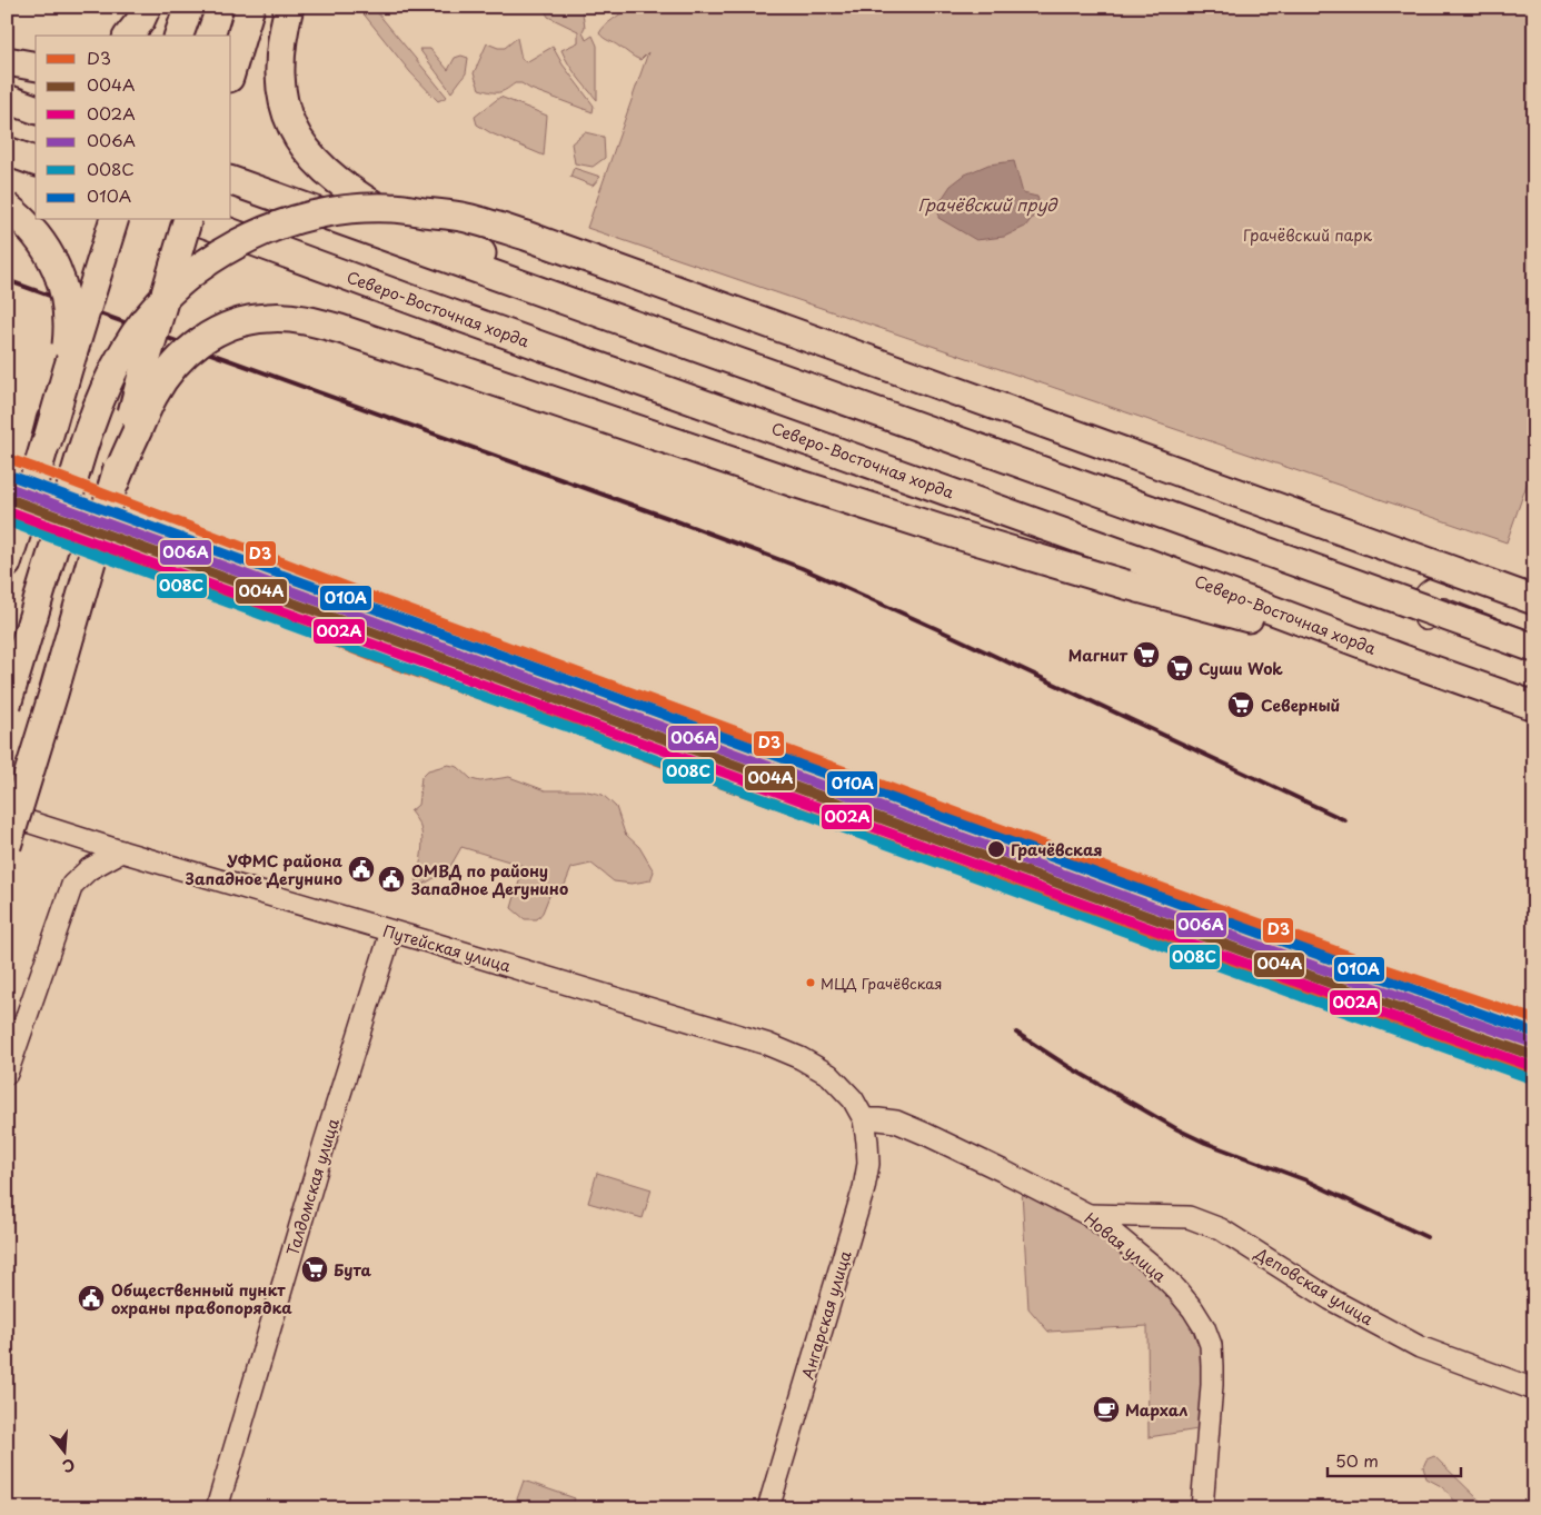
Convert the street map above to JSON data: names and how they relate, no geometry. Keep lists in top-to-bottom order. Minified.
{"streets":{"main road":["Северо-Восточная хорда"],"street":["Путейская улица","Талдомская улица","Новая улица","Деповская улица","Ангарская улица"]},"crossings":[["Путейская улица","Талдомская улица"],["Путейская улица","Новая улица"],["Путейская улица","Ангарская улица"],["Новая улица","Деповская улица"],["Новая улица","Ангарская улица"]],"water":["Грачёвский пруд"],"parks":["Грачёвский парк"],"places":{"supermarket":["Магнит","Суши Wok","Северный","Бута"],"other":["Грачёвская","МЦД Грачёвская"],"public building":["УФМС района Западное Дегунино","ОМВД по району Западное Дегунино","Общественный пункт охраны правопорядка"],"cafe":["Мархал"]},"lines":["transit line D3","transit line 010А","transit line 006А","transit line 004А","transit line 002А","transit line 008С"],"legend":["D3","004А","002А","006А","008С","010А"],"scale_bar":"50 m","north":"bottom"}
